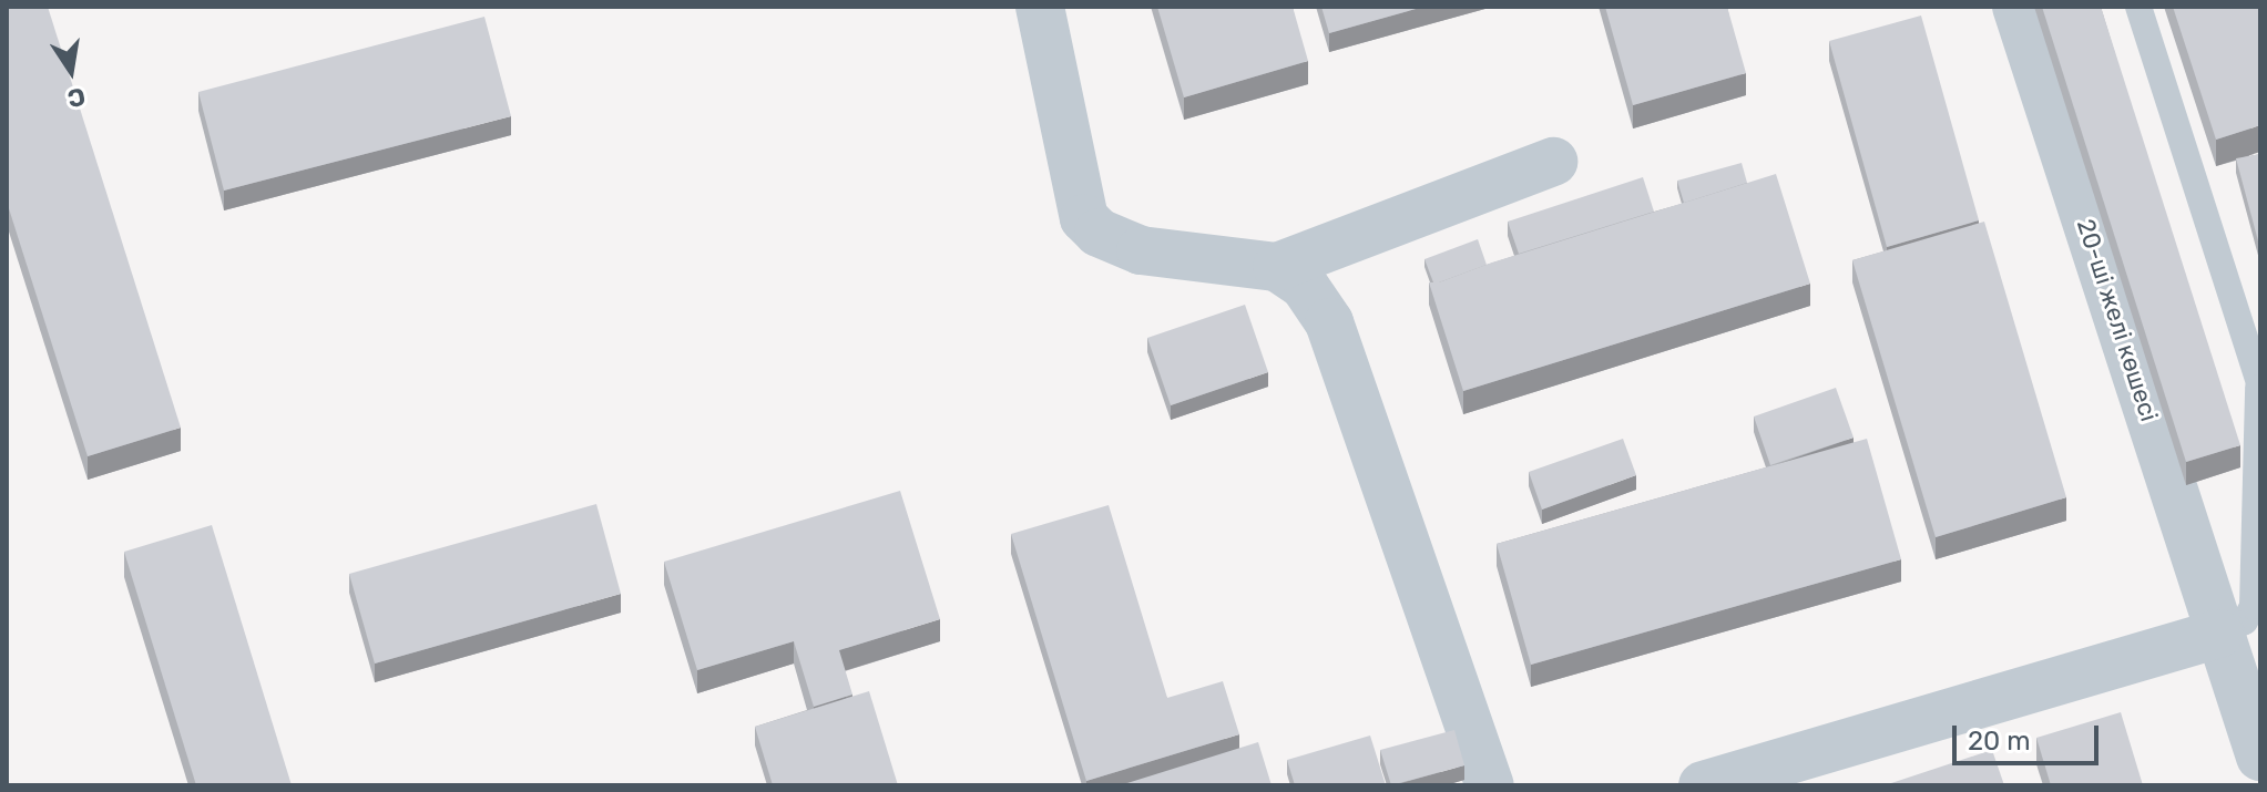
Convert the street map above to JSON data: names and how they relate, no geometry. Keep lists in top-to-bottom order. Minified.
{"streets":{"street":["20-ші желі көшесі"]},"scale_bar":"20 m","north":"bottom"}
